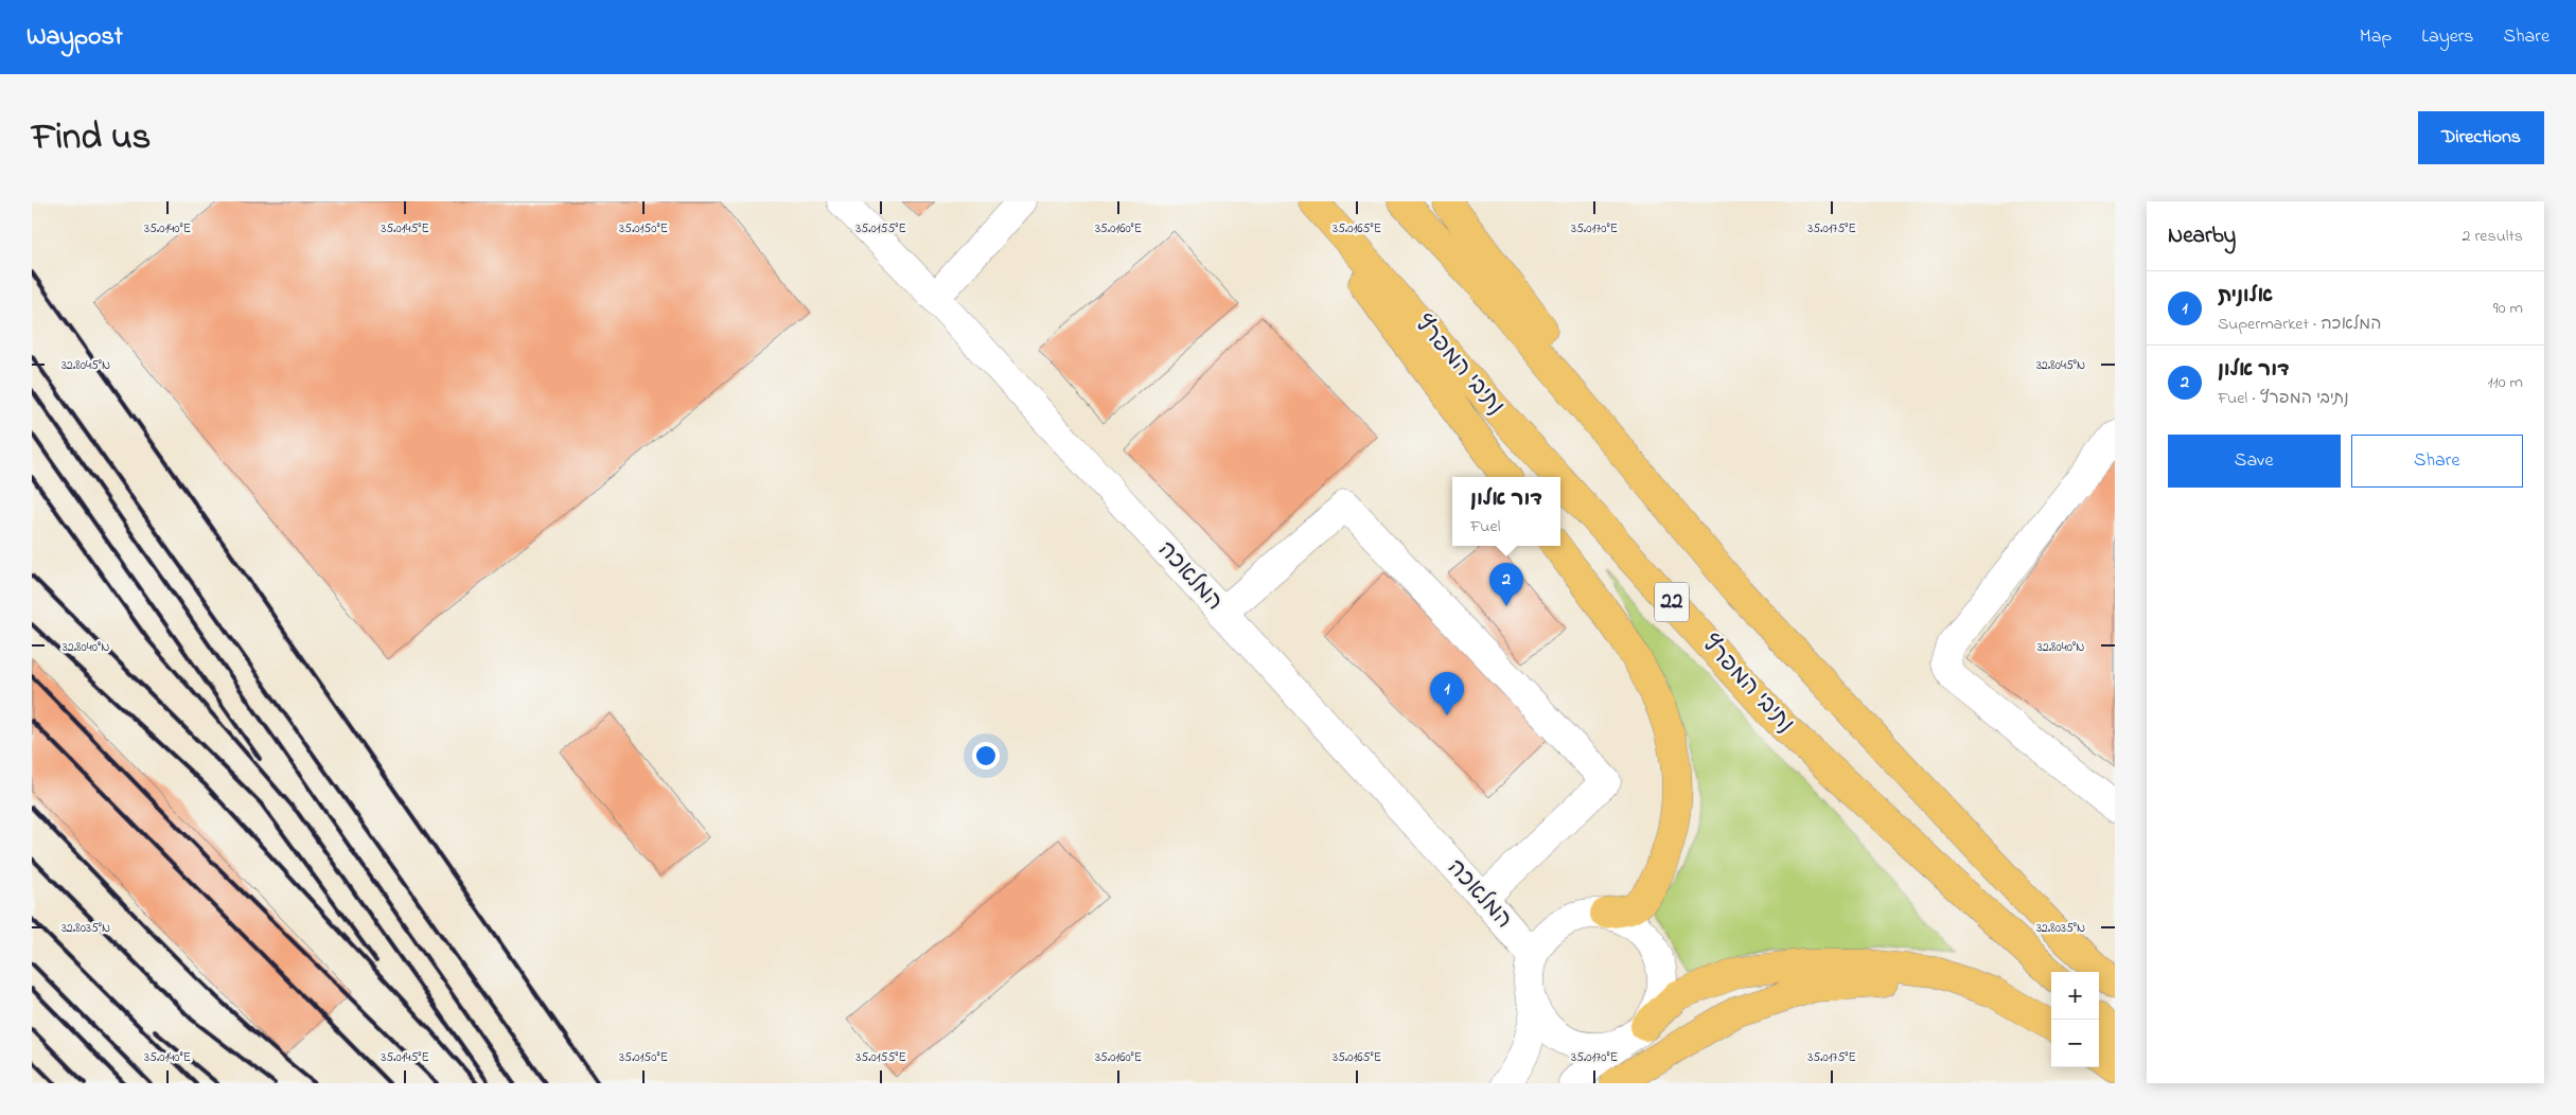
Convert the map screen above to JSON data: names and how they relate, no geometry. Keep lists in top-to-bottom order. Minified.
{"streets":{"highway":["נתיבי המפרץ","22"],"street":["המלאכה"]},"page":{"header":"Waypost","nav":["Map","Layers","Share"],"title":"Find us","buttons":["Directions",["Save","Share"]],"heading":["Nearby","2 results"],"list":[{"mark":"1","name":"אלונית","note":"Supermarket · המלאכה","value":"90 m"},{"mark":"2","name":"דור אלון","note":"Fuel · נתיבי המפרץ","value":"110 m"}],"popup":["דור אלון","Fuel"],"pins":["2","1"],"map_buttons":["+","−"]},"coordinates":["35.0140°E","35.0145°E","35.0150°E","35.0155°E","35.0160°E","35.0165°E","35.0170°E","35.0175°E","32.8045°N","32.8040°N","32.8035°N"]}
